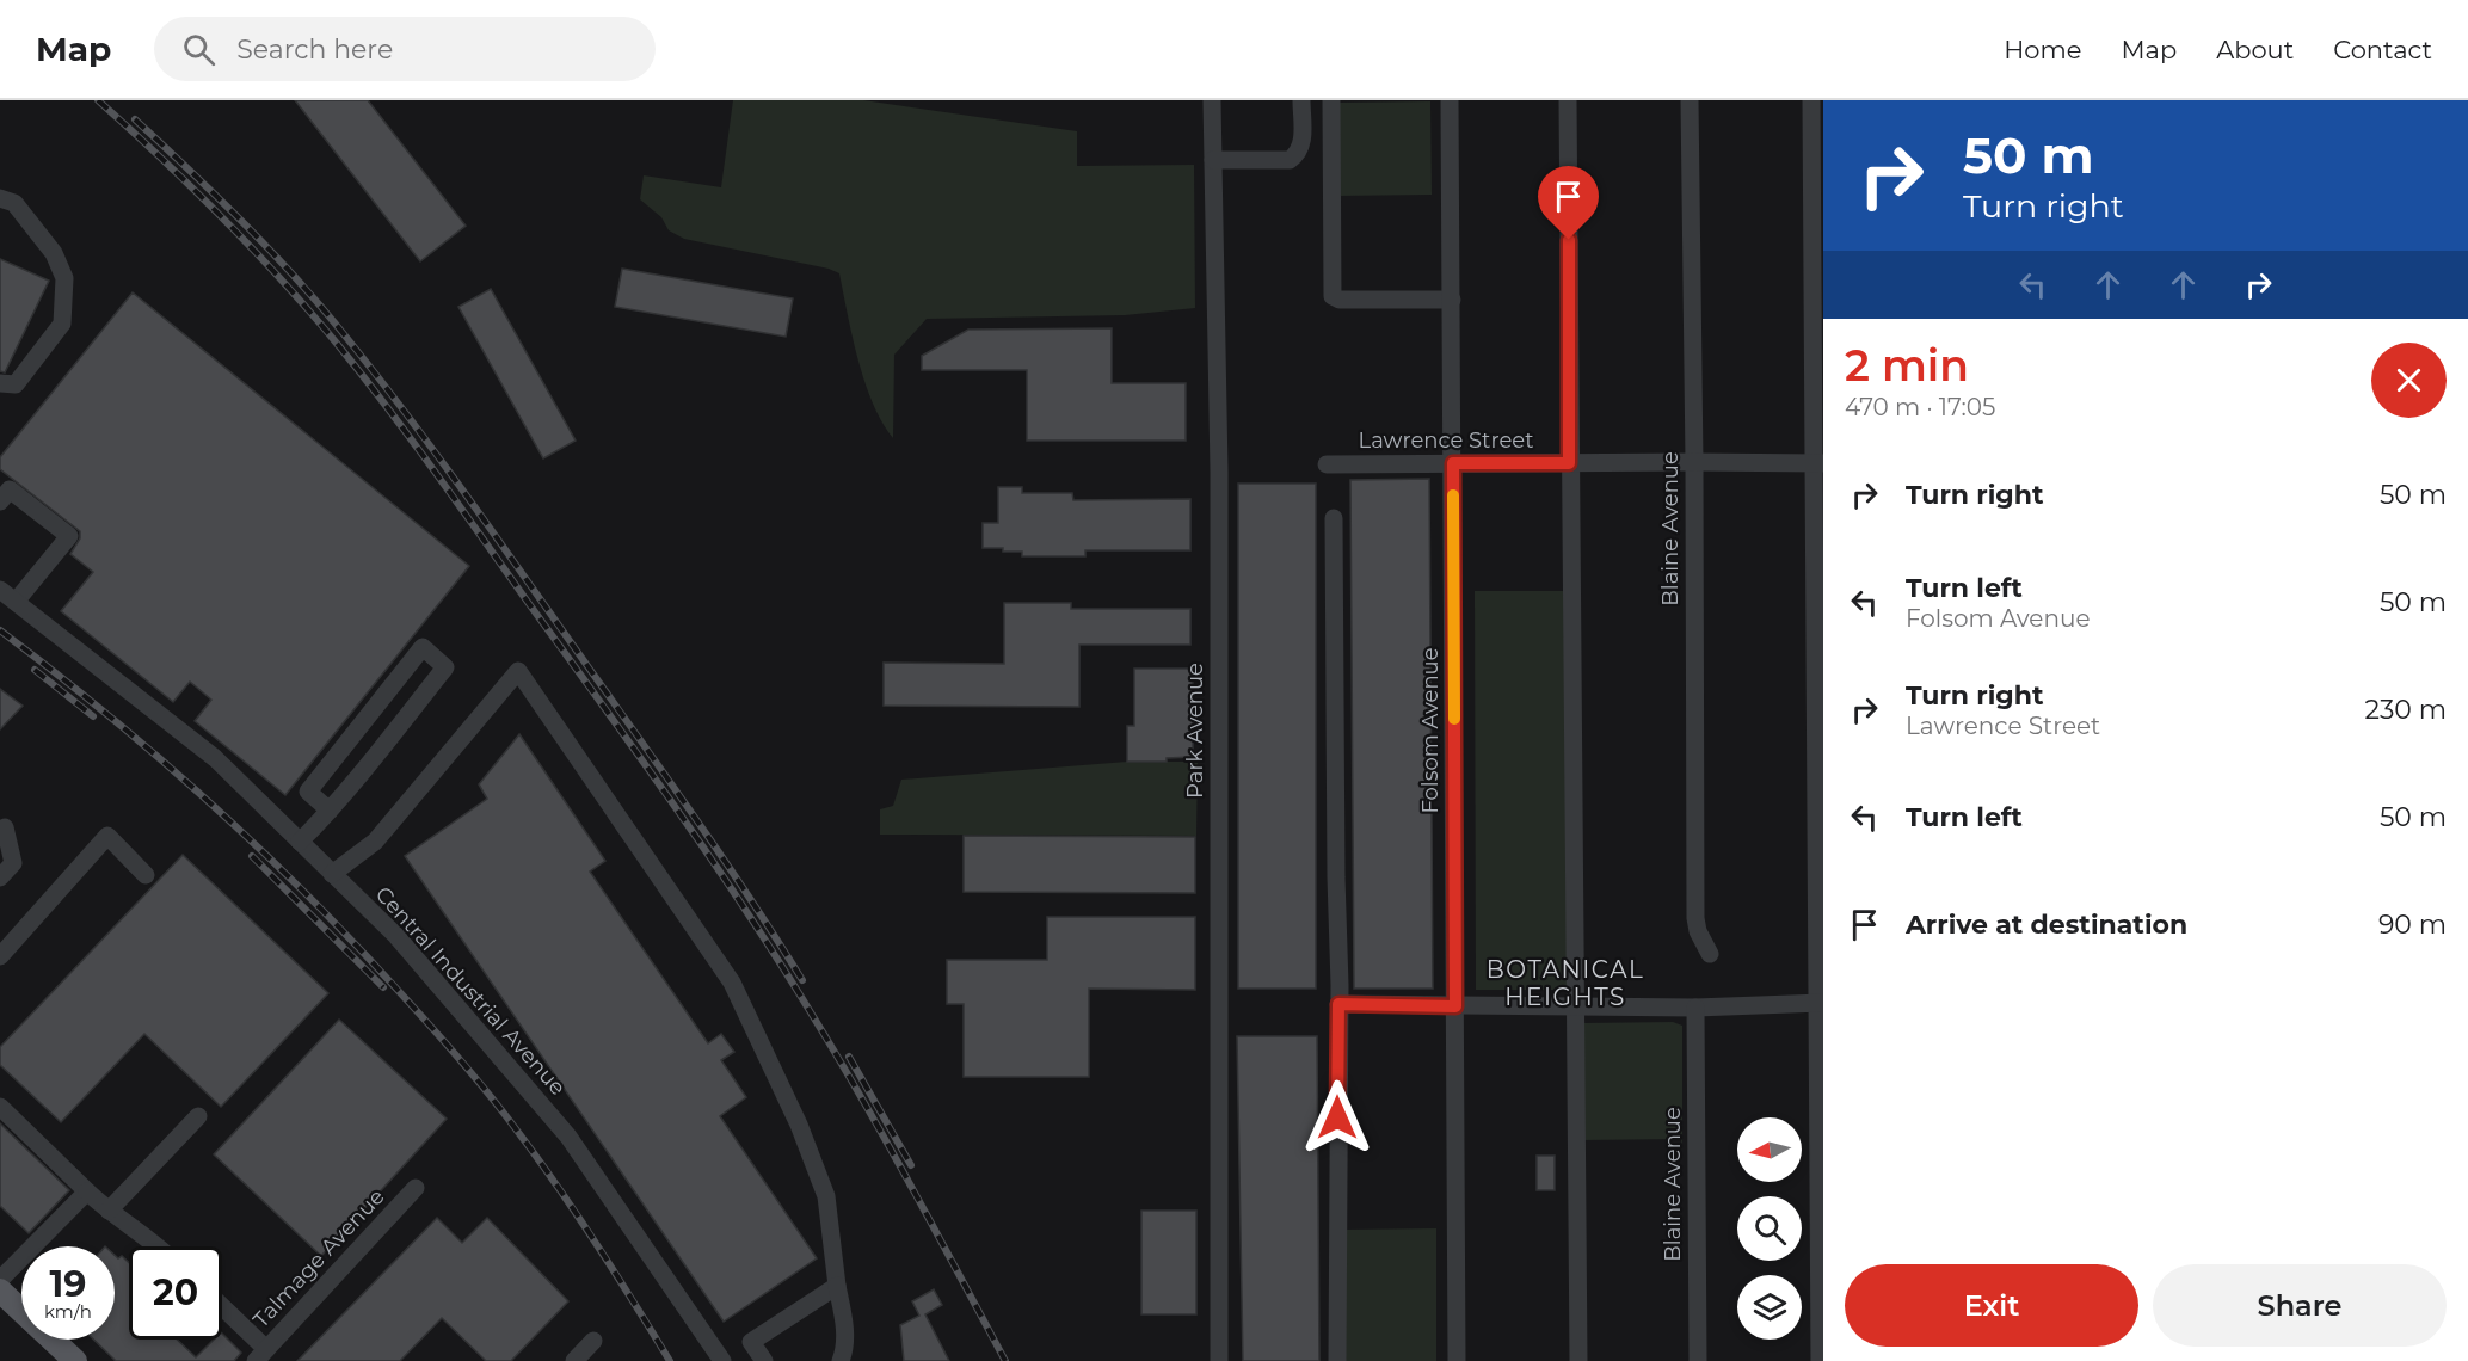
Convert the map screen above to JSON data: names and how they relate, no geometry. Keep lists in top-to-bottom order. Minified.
{"streets":{"street":["Lawrence Street","Blaine Avenue","Park Avenue","Folsom Avenue","Central Industrial Avenue","Talmage Avenue"]},"crossings":[["Lawrence Street","Blaine Avenue"],["Lawrence Street","Folsom Avenue"]],"districts":["BOTANICAL HEIGHTS"],"north":"left","page":{"header":"Map","search":"Search here","nav":["Home","Map","About","Contact"],"turn":["50 m","Turn right"],"heading":["2 min","470 m · 17:05"],"list":[{"name":"Turn right","value":"50 m"},{"name":"Turn left","note":"Folsom Avenue","value":"50 m"},{"name":"Turn right","note":"Lawrence Street","value":"230 m"},{"name":"Turn left","value":"50 m"},{"name":"Arrive at destination","value":"90 m"}],"speed":"19 km/h","limit":"20","buttons":["Exit","Share"]}}
